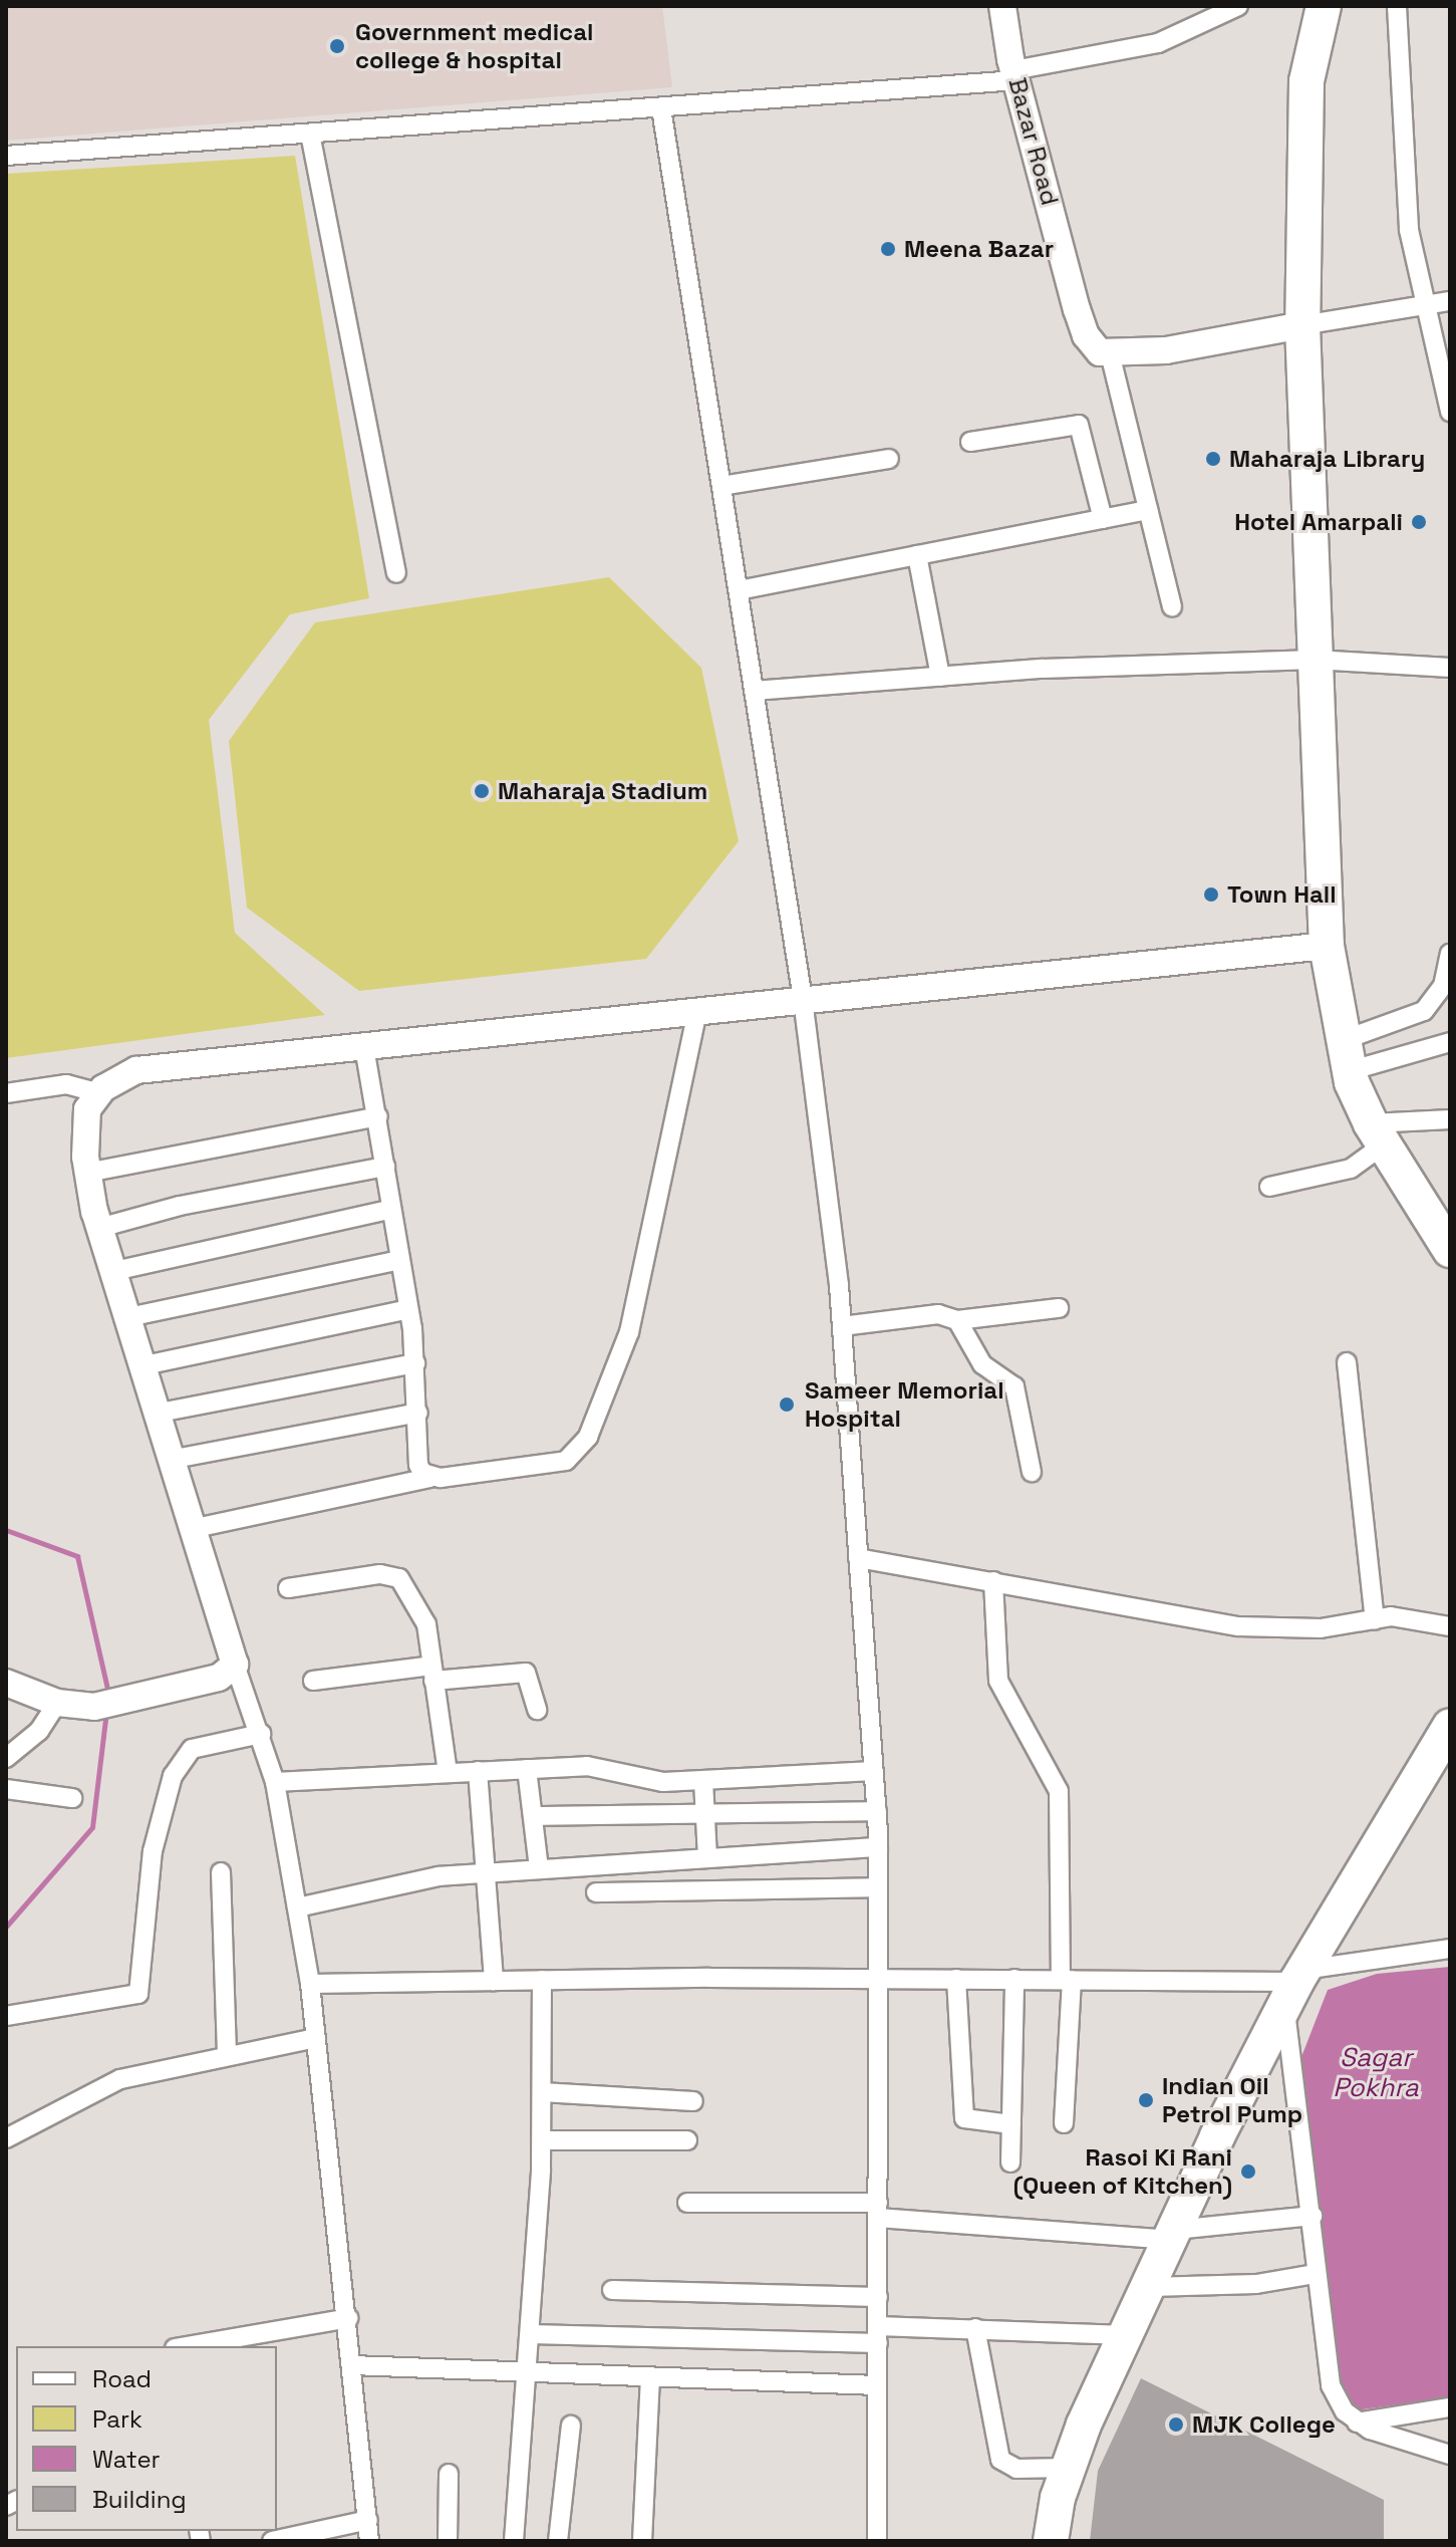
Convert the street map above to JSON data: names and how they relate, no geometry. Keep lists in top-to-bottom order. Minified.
{"streets":{"street":["Bazar Road"]},"water":["Sagar Pokhra"],"places":["Government medical college & hospital","Meena Bazar","Maharaja Library","Hotel Amarpali","Maharaja Stadium","Town Hall","Sameer Memorial Hospital","Indian Oil Petrol Pump","Rasoi Ki Rani (Queen of Kitchen)","MJK College"],"legend":["Road","Park","Water","Building"]}
